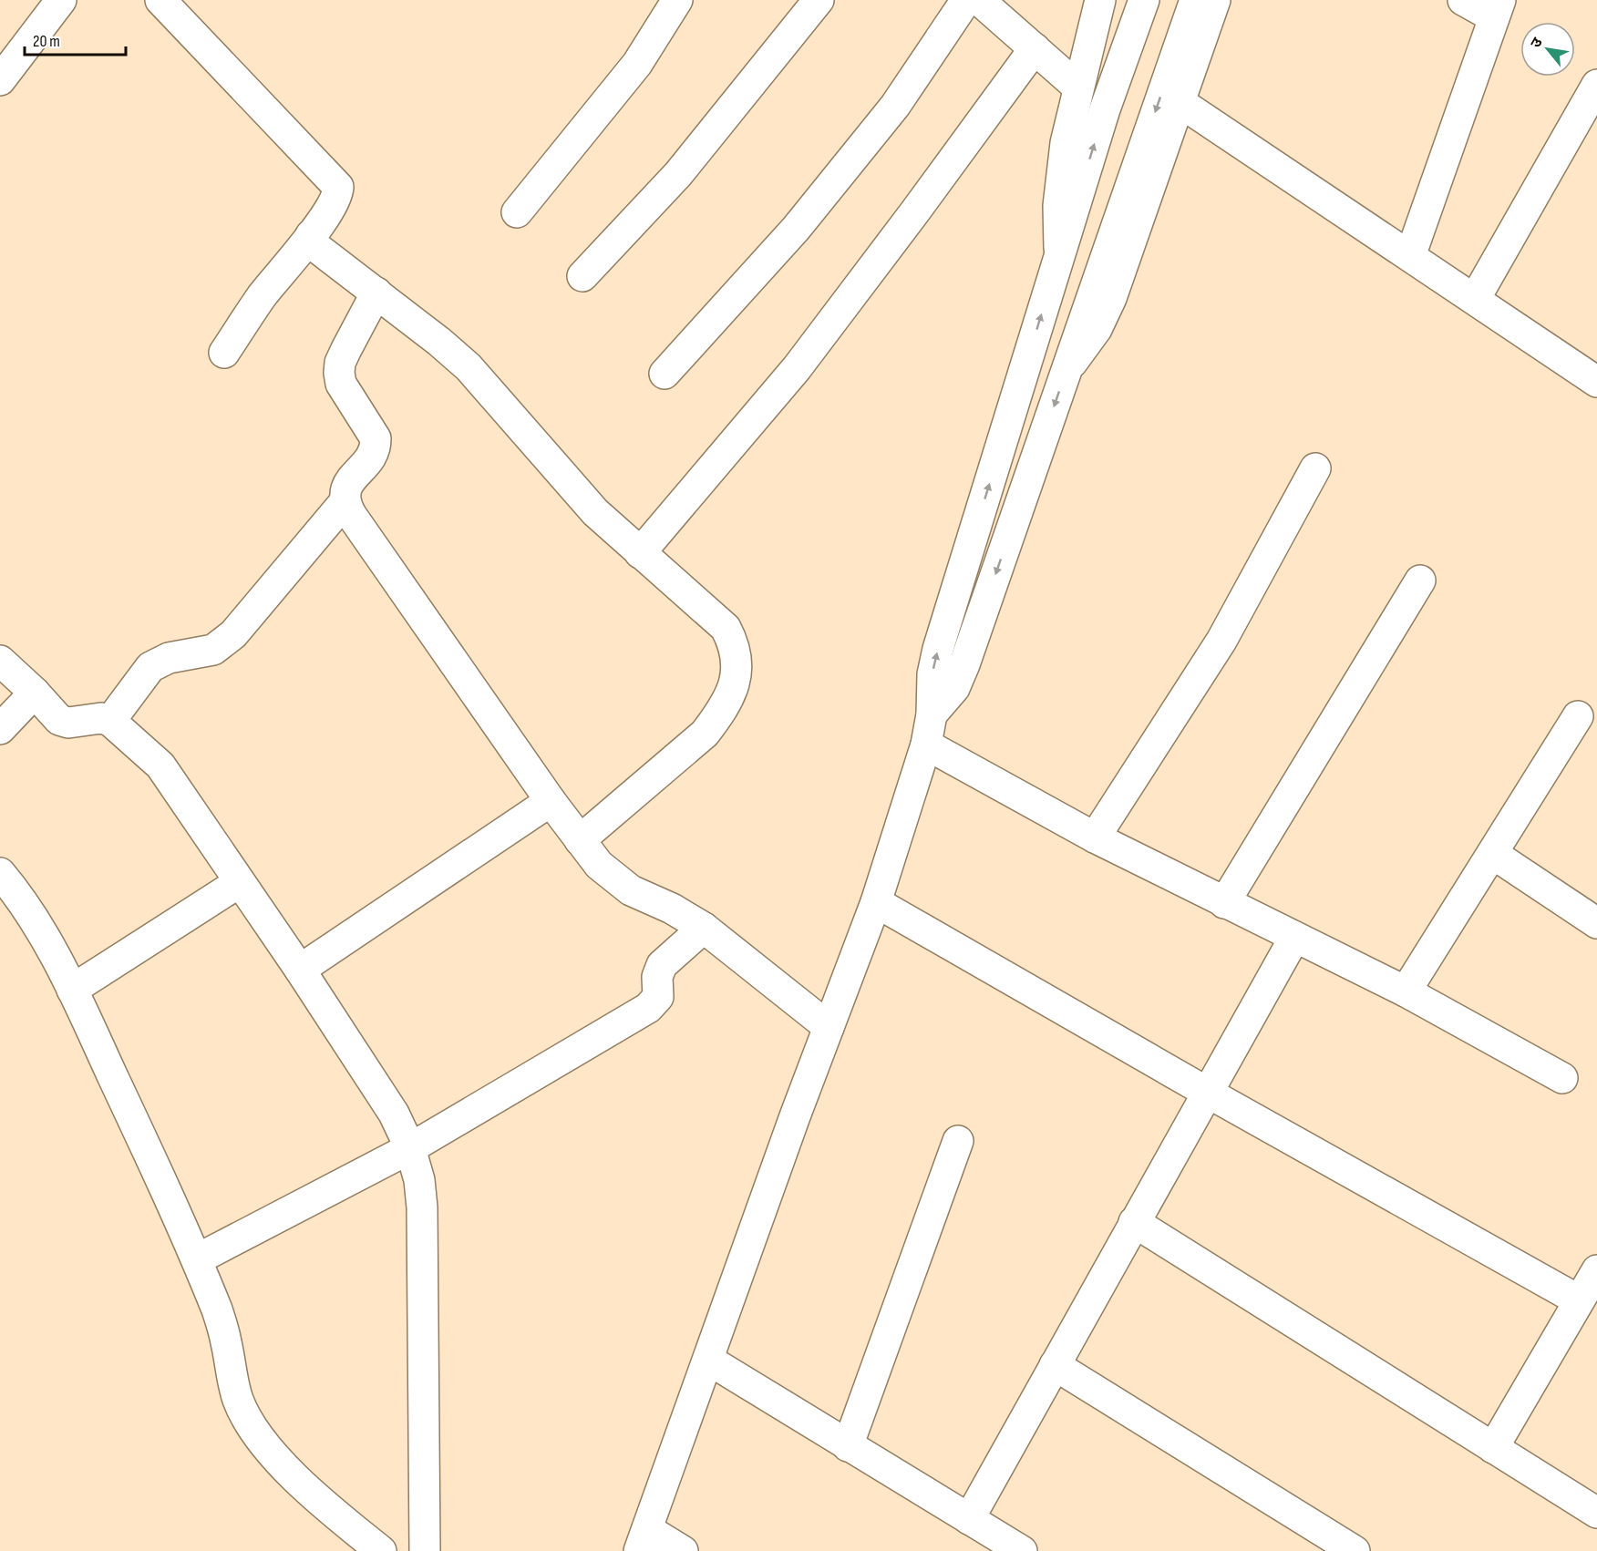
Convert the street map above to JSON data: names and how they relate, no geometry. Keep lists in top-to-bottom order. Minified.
{"scale_bar":"20 m","north":"top left"}
